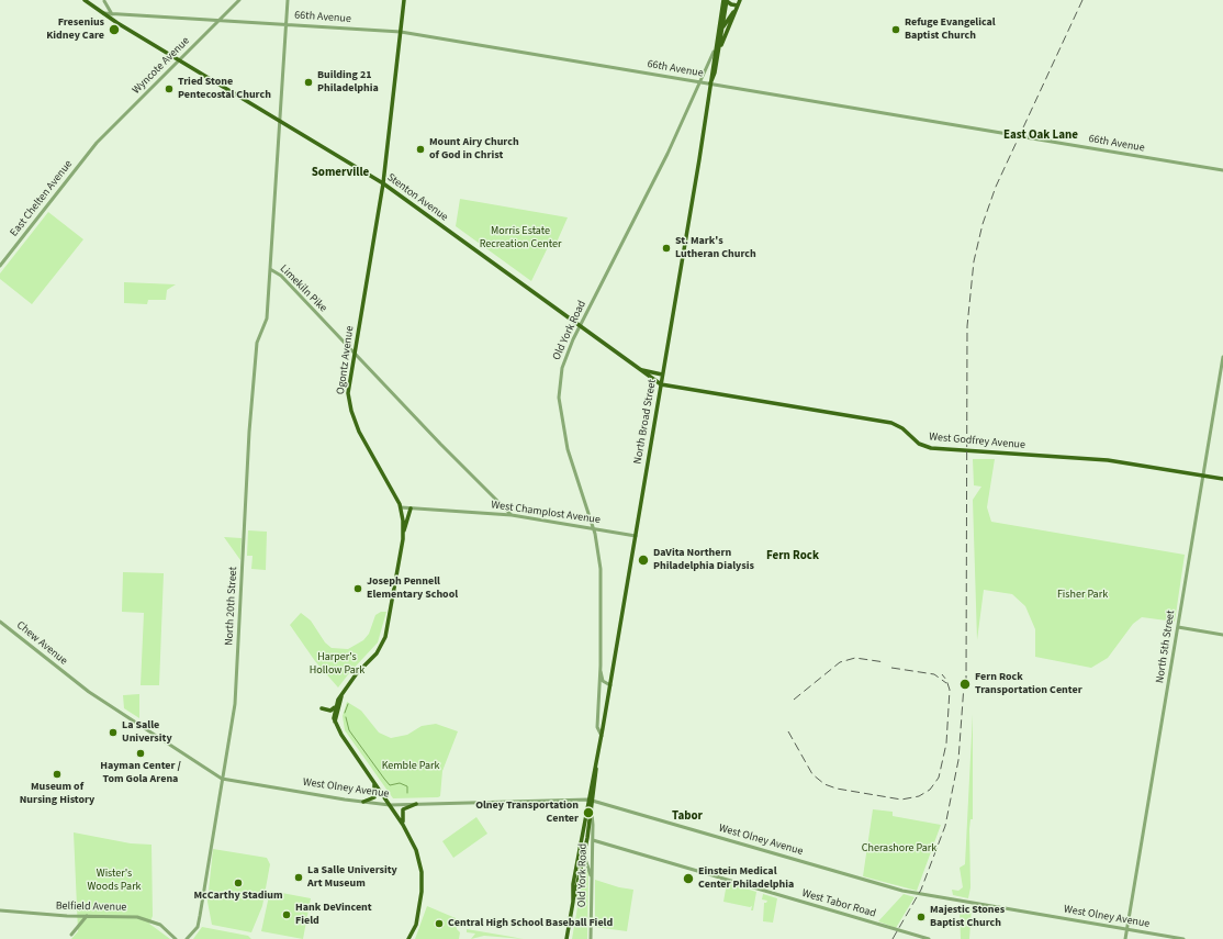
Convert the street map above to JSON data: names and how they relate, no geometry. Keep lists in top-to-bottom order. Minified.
{"streets":{"main road":["Stenton Avenue","Old York Road","Ogontz Avenue","North Broad Street","West Godfrey Avenue"],"street":["66th Avenue","Wyncote Avenue","East Chelten Avenue","Limekiln Pike","West Champlost Avenue","North 20th Street","Chew Avenue","North 5th Street","West Olney Avenue","West Tabor Road","Belfield Avenue"]},"crossings":[["66th Avenue","Wyncote Avenue"],["66th Avenue","Stenton Avenue"],["66th Avenue","Limekiln Pike"],["66th Avenue","Old York Road"],["66th Avenue","Ogontz Avenue"],["66th Avenue","North Broad Street"],["Wyncote Avenue","Stenton Avenue"],["Wyncote Avenue","East Chelten Avenue"],["Stenton Avenue","Limekiln Pike"],["Stenton Avenue","Old York Road"],["Stenton Avenue","Ogontz Avenue"],["Stenton Avenue","North Broad Street"],["Stenton Avenue","West Godfrey Avenue"],["Limekiln Pike","Ogontz Avenue"],["Limekiln Pike","West Champlost Avenue"],["Limekiln Pike","North 20th Street"],["Old York Road","North Broad Street"],["Old York Road","West Champlost Avenue"],["Old York Road","West Tabor Road"],["Ogontz Avenue","West Champlost Avenue"],["North Broad Street","West Godfrey Avenue"],["North Broad Street","West Champlost Avenue"],["North Broad Street","West Olney Avenue"],["West Godfrey Avenue","North 5th Street"],["North 20th Street","West Olney Avenue"],["Chew Avenue","West Olney Avenue"],["North 5th Street","West Olney Avenue"]],"districts":["East Oak Lane","Somerville","Fern Rock","Tabor"],"parks":["Morris Estate Recreation Center","Fisher Park","Harper's Hollow Park","Kemble Park","Cherashore Park","Wister's Woods Park"],"places":["Fresenius Kidney Care","Refuge Evangelical Baptist Church","Building 21 Philadelphia","Tried Stone Pentecostal Church","Mount Airy Church of God in Christ","St. Mark's Lutheran Church","DaVita Northern Philadelphia Dialysis","Joseph Pennell Elementary School","Fern Rock Transportation Center","La Salle University","Hayman Center / Tom Gola Arena","Museum of Nursing History","Olney Transportation Center","La Salle University Art Museum","Einstein Medical Center Philadelphia","McCarthy Stadium","Hank DeVincent Field","Majestic Stones Baptist Church","Central High School Baseball Field"]}
